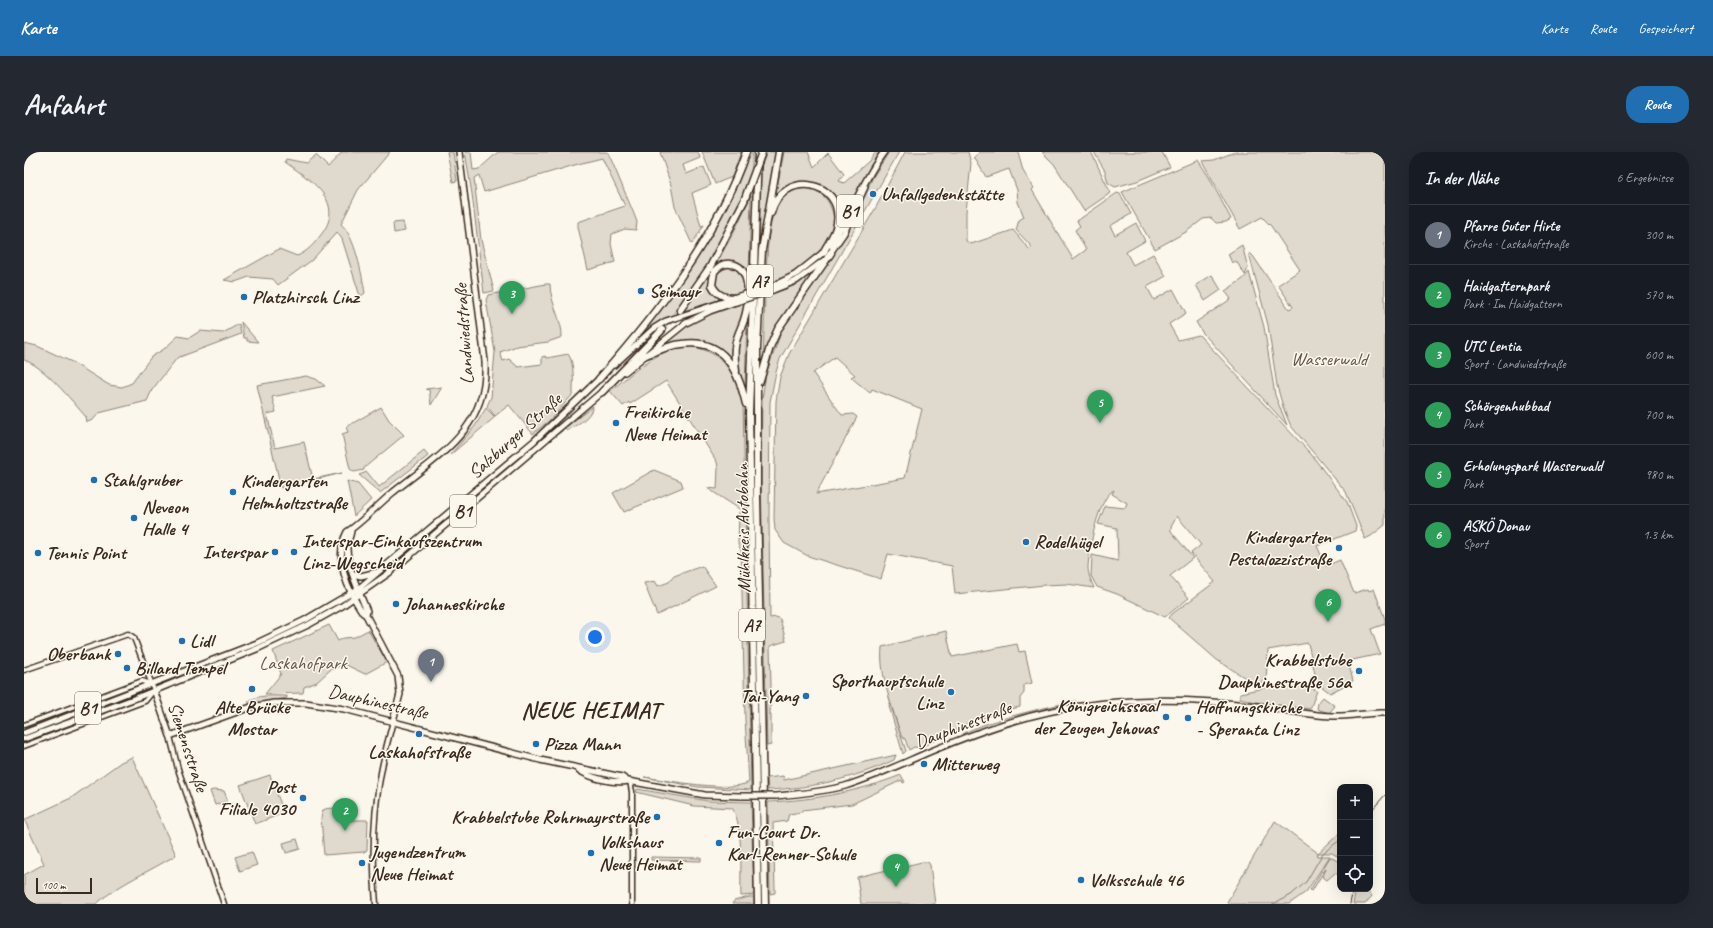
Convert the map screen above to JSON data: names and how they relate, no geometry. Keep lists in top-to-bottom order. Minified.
{"streets":{"highway":["A7","Mühlkreis Autobahn"],"main road":["B1","Landwiedstraße","Salzburger Straße","Dauphinestraße","Siemensstraße"]},"crossings":[["B1","Salzburger Straße"],["Landwiedstraße","Salzburger Straße"],["Salzburger Straße","Siemensstraße"],["Dauphinestraße","Siemensstraße"]],"districts":["NEUE HEIMAT"],"parks":["Wasserwald","Laskahofpark"],"places":["Unfallgedenkstätte","Seimayr","Platzhirsch Linz","Freikirche Neue Heimat","Stahlgruber","Kindergarten Helmholtzstraße","Neveon Halle 4","Rodelhügel","Kindergarten Pestalozzistraße","Interspar","Interspar-Einkaufszentrum Linz-Wegscheid","Tennis Point","Johanneskirche","Lidl","Oberbank","Billard Tempel","Krabbelstube Dauphinestraße 56a","Alte Brücke Mostar","Sporthauptschule Linz","Tai-Yang","Königreichssaal der Zeugen Jehovas","Hoffnungskirche - Speranta Linz","Laskahofstraße","Pizza Mann","Mitterweg","Post Filiale 4030","Krabbelstube Rohrmayrstraße","Fun-Court Dr. Karl-Renner-Schule","Volkshaus Neue Heimat","Jugendzentrum Neue Heimat","Volksschule 46"],"scale_bar":"100 m","page":{"header":"Karte","nav":["Karte","Route","Gespeichert"],"buttons":"Route","title":"Anfahrt","heading":["In der Nähe","6 Ergebnisse"],"list":[{"mark":"1","name":"Pfarre Guter Hirte","note":"Kirche · Laskahofstraße","value":"300 m"},{"mark":"2","name":"Haidgatternpark","note":"Park · Im Haidgattern","value":"570 m"},{"mark":"3","name":"UTC Lentia","note":"Sport · Landwiedstraße","value":"600 m"},{"mark":"4","name":"Schörgenhubbad","note":"Park","value":"700 m"},{"mark":"5","name":"Erholungspark Wasserwald","note":"Park","value":"980 m"},{"mark":"6","name":"ASKÖ Donau","note":"Sport","value":"1.3 km"}],"pins":["3","5","6","1","2","4"],"map_buttons":["+","−"],"scale":"100 m"}}
